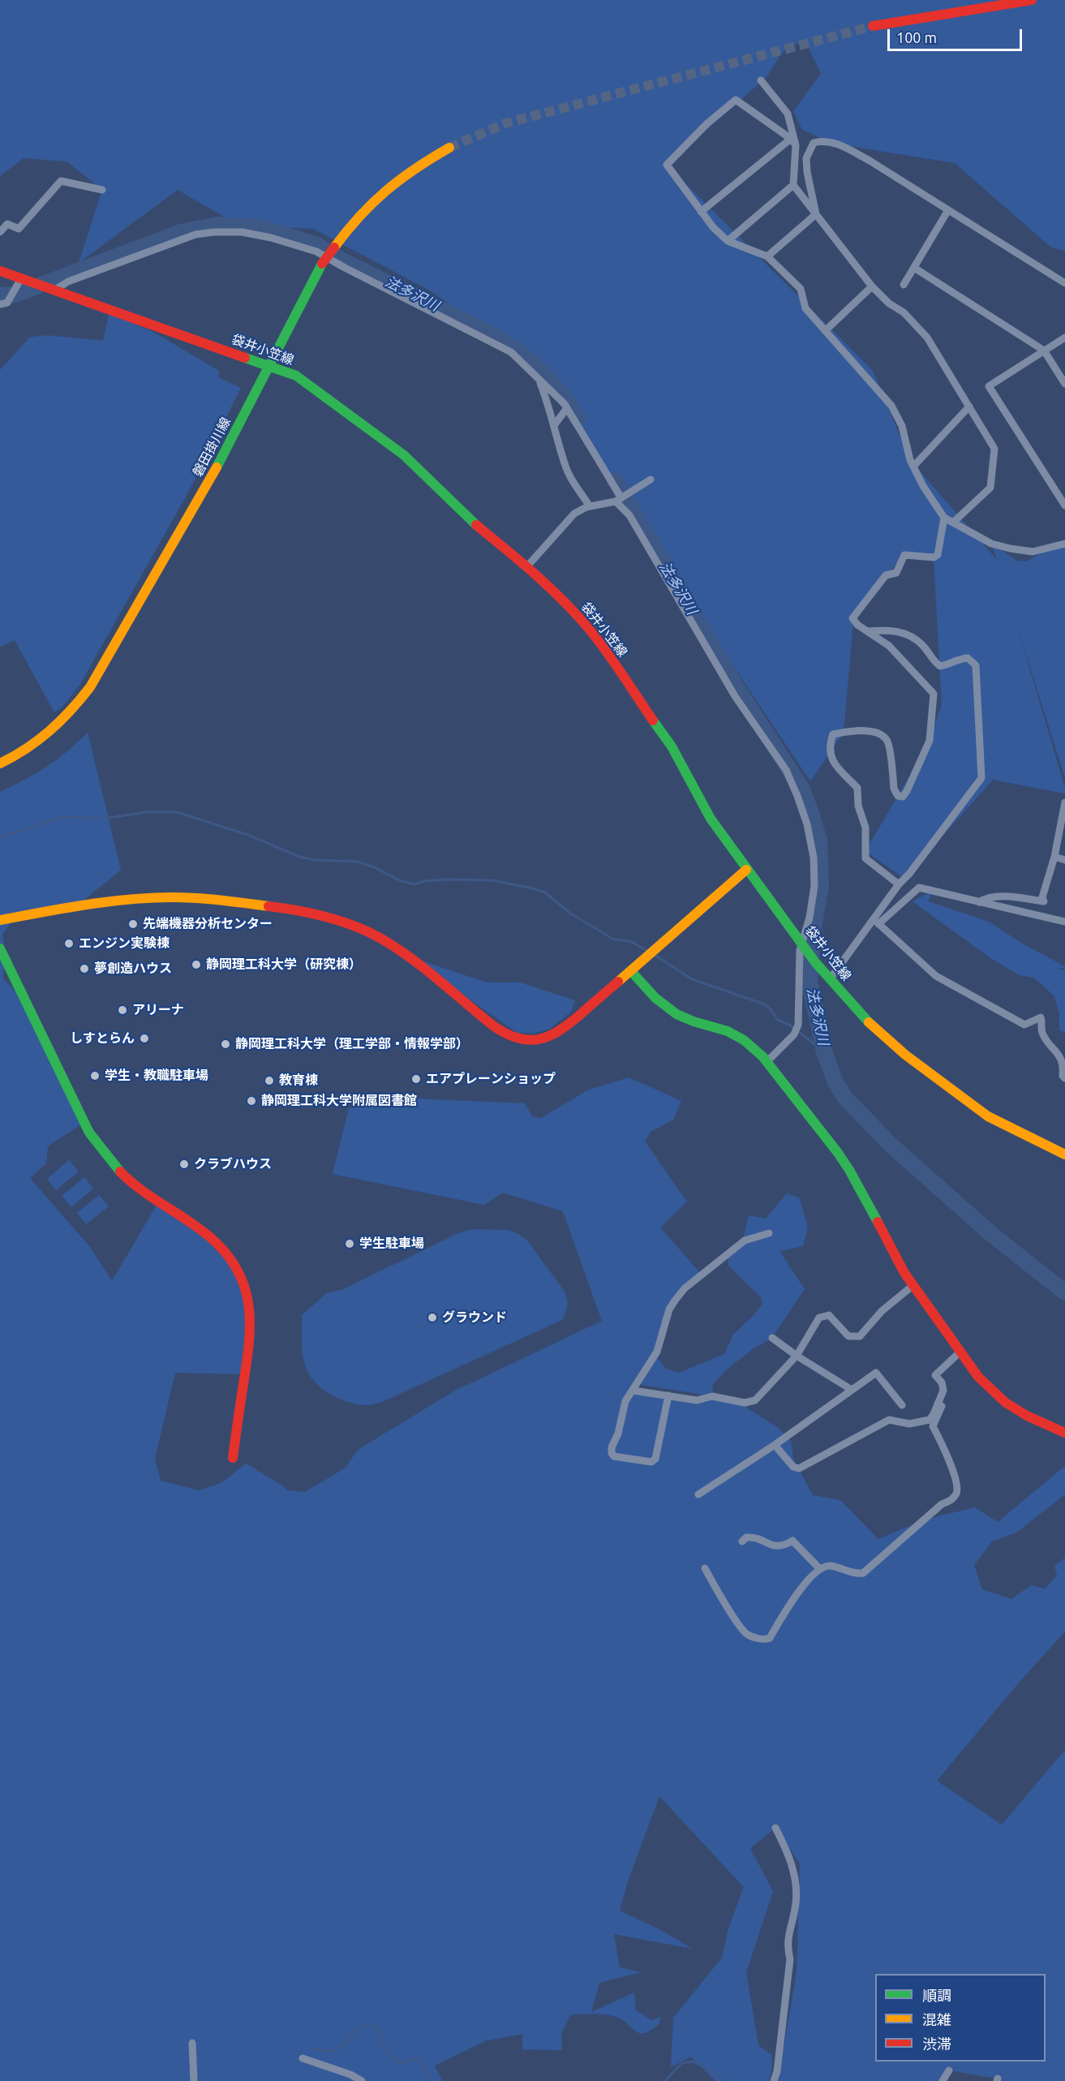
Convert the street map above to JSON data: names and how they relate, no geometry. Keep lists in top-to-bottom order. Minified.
{"streets":{"main road":["袋井小笠線","磐田掛川線"]},"crossings":[["袋井小笠線","磐田掛川線"]],"water":["法多沢川"],"places":["先端機器分析センター","エンジン実験棟","静岡理工科大学（研究棟）","夢創造ハウス","アリーナ","しすとらん","静岡理工科大学（理工学部・情報学部）","学生・教職駐車場","エアプレーンショップ","教育棟","静岡理工科大学附属図書館","クラブハウス","学生駐車場","グラウンド"],"legend":["順調","混雑","渋滞"],"scale_bar":"100 m"}
